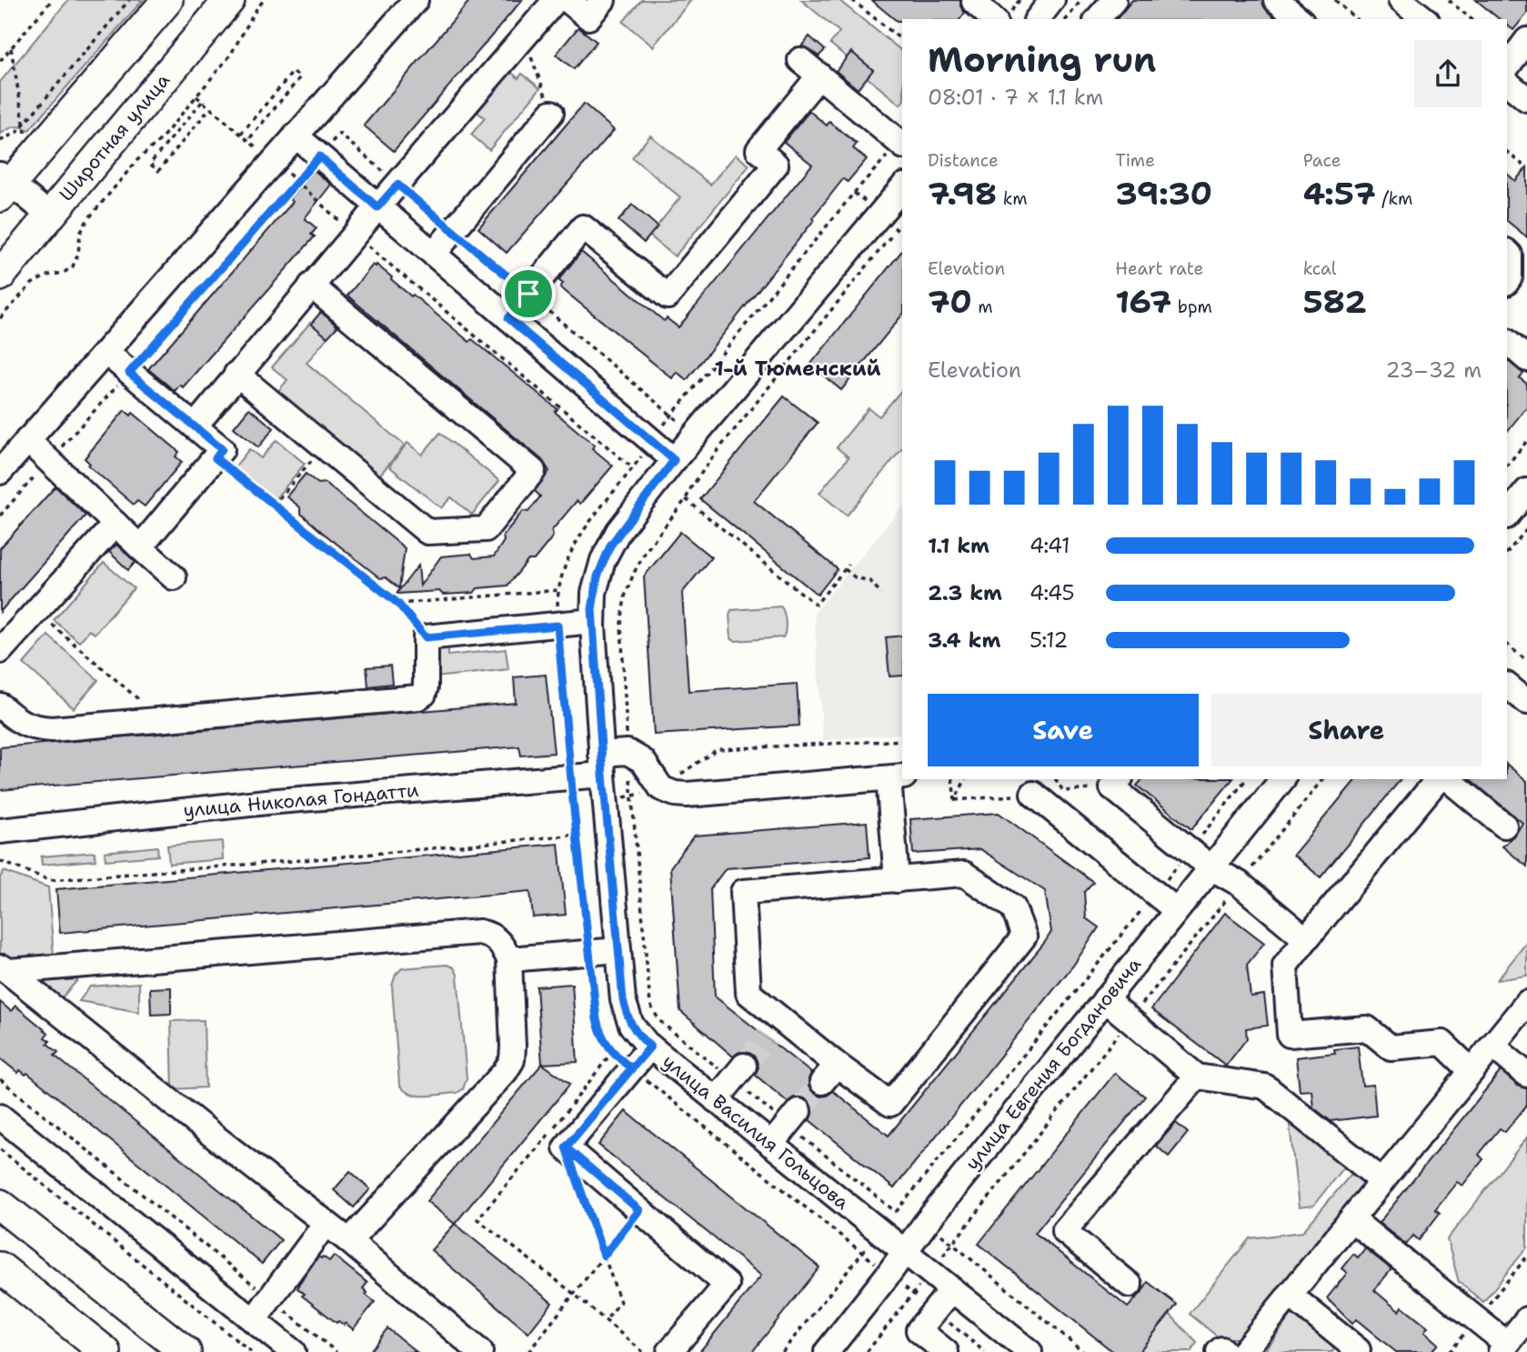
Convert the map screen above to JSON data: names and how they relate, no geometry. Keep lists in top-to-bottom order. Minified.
{"streets":{"main road":["Широтная улица"],"street":["улица Николая Гондатти","улица Евгения Богдановича","улица Василия Гольцова"]},"crossings":[["улица Николая Гондатти","улица Василия Гольцова"],["улица Евгения Богдановича","улица Василия Гольцова"]],"districts":["1-й Тюменский"],"page":{"heading":["Morning run","08:01 · 7 × 1.1 km"],"stats":[["Distance","7.98 km"],["Time","39:30"],["Pace","4:57 /km"],["Elevation","70 m"],["Heart rate","167 bpm"],["kcal","582"]],"chart":["Elevation","23–32 m"],"list":[{"name":"1.1 km","note":"4:41"},{"name":"2.3 km","note":"4:45"},{"name":"3.4 km","note":"5:12"}],"buttons":["Save","Share"]}}
